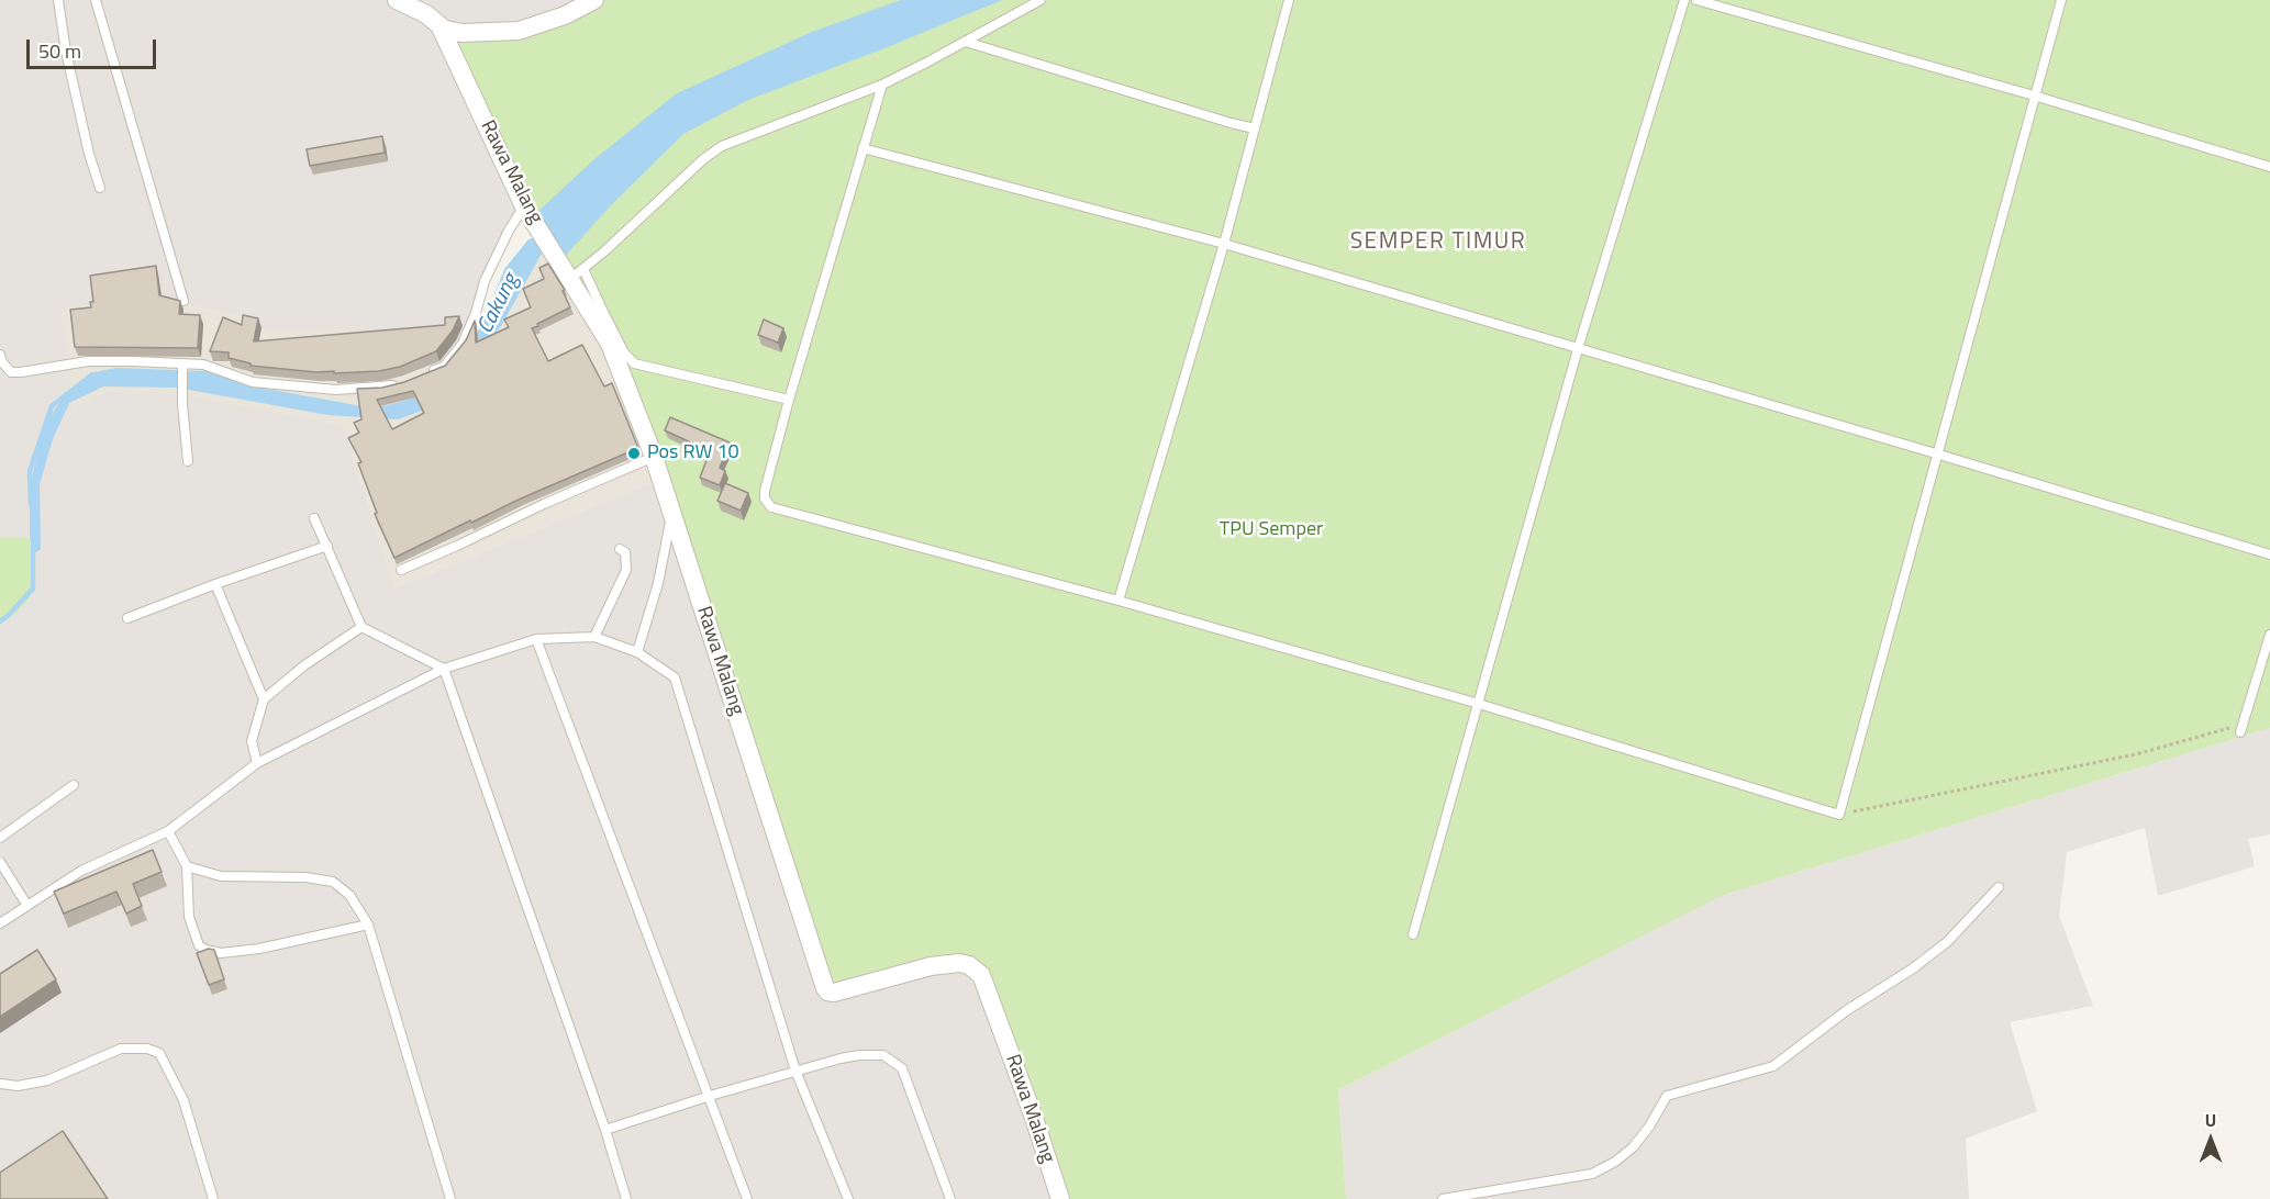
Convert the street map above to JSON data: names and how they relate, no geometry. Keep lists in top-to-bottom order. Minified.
{"streets":{"street":["Rawa Malang"]},"districts":["SEMPER TIMUR"],"water":["Cakung"],"parks":["TPU Semper"],"places":["Pos RW 10"],"scale_bar":"50 m","north":"top"}
